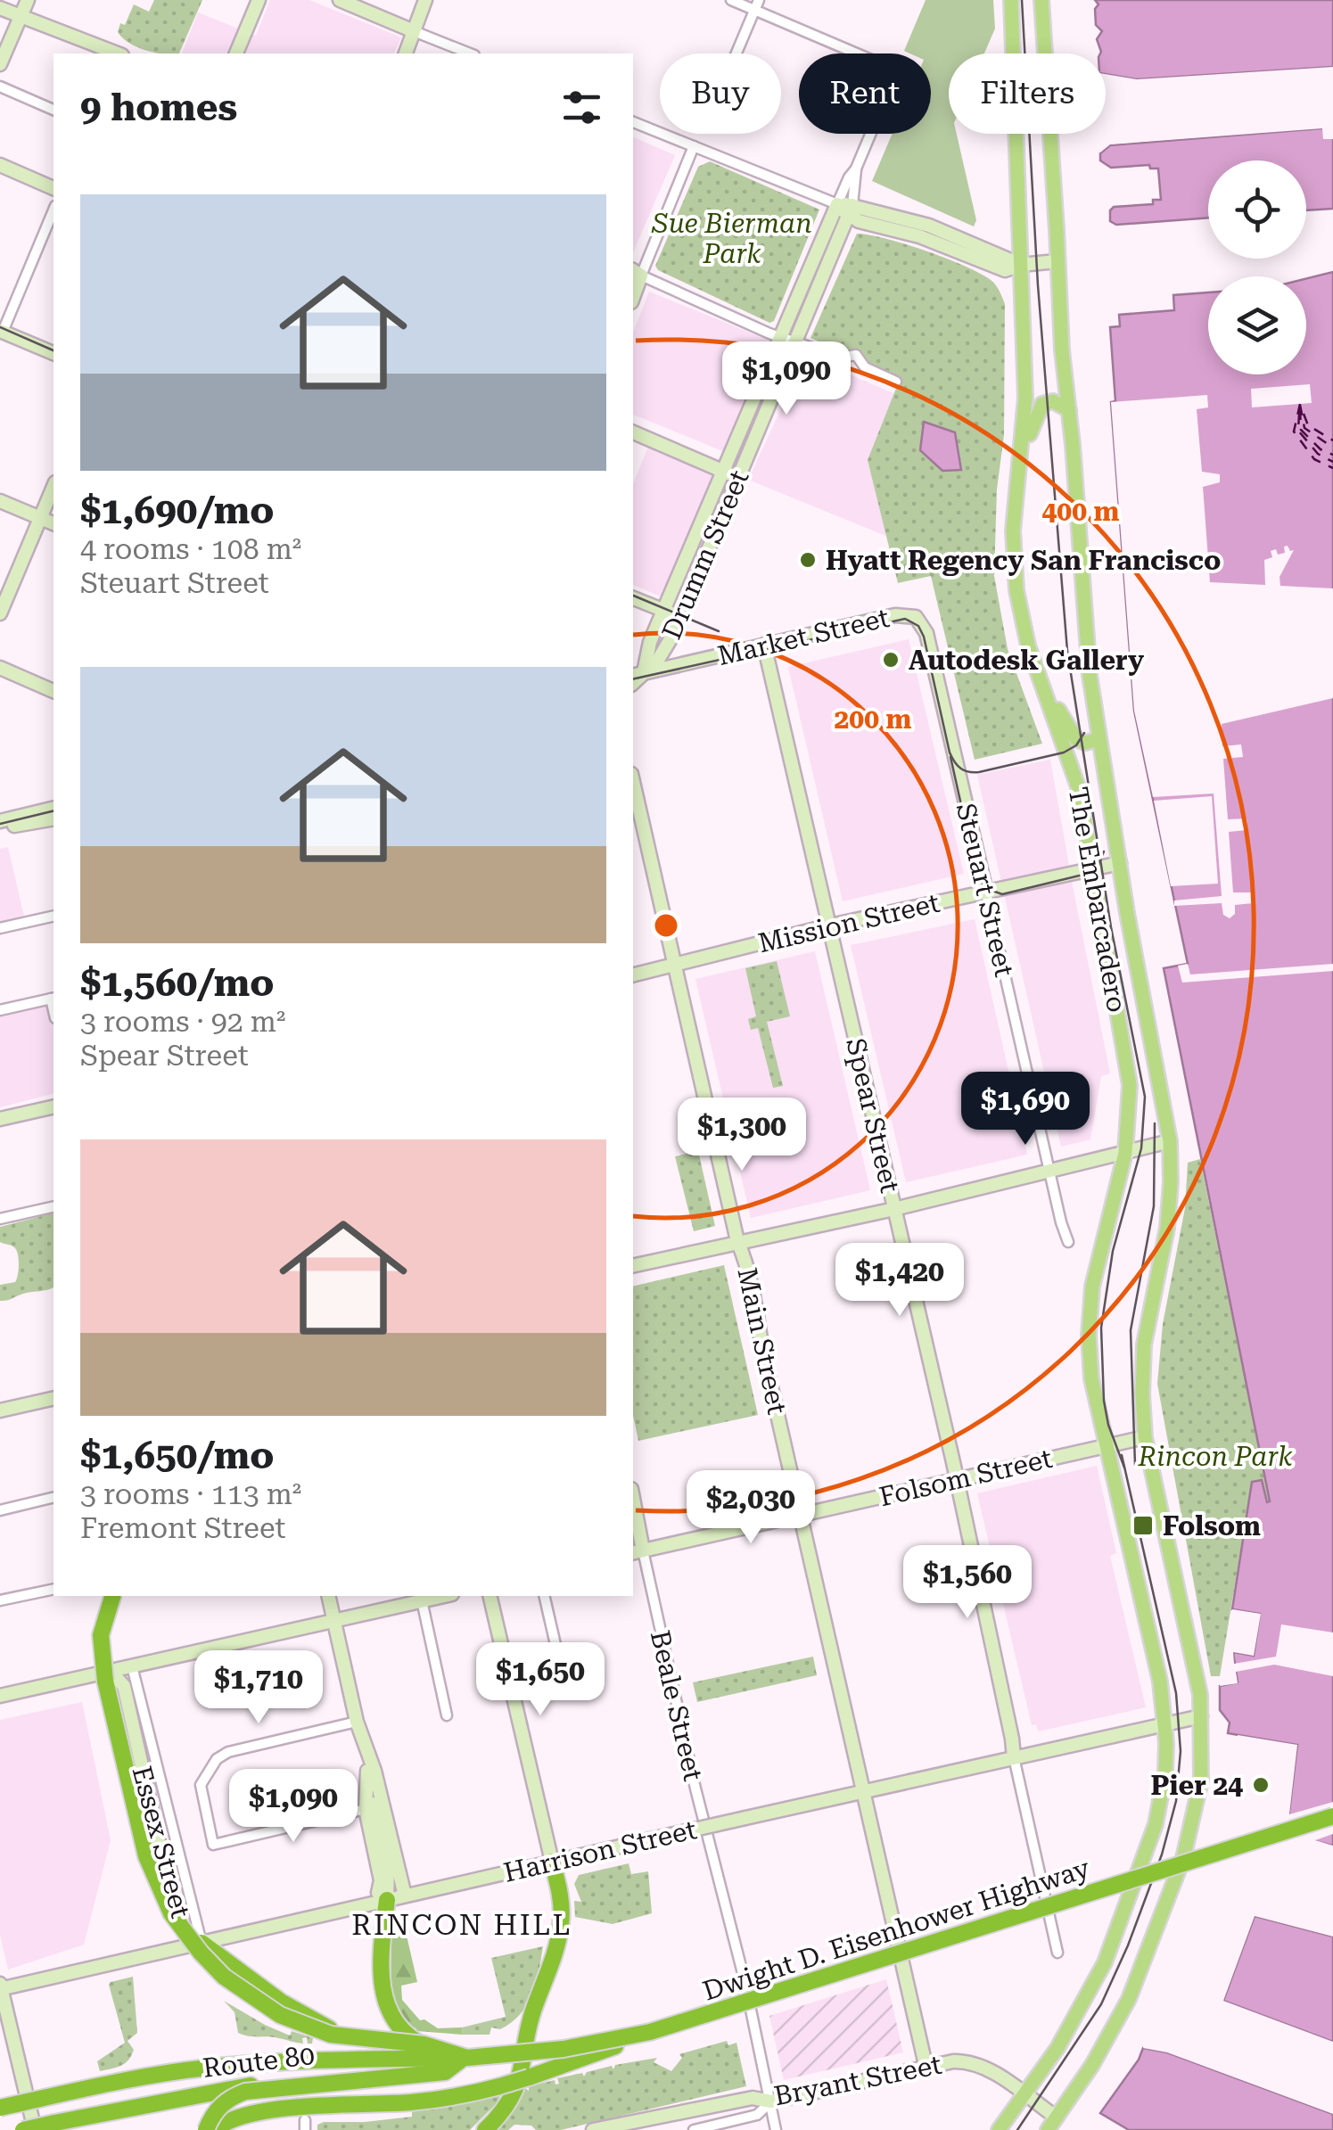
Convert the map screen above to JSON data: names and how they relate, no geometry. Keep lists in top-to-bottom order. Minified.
{"streets":{"highway":["Dwight D. Eisenhower Highway","Route 80"],"main road":["The Embarcadero"],"street":["Drumm Street","Market Street","Steuart Street","Mission Street","Spear Street","Main Street","Folsom Street","Beale Street","Essex Street","Harrison Street","Bryant Street"]},"crossings":[["Drumm Street","Market Street"],["Market Street","Steuart Street"],["Market Street","Spear Street"],["Steuart Street","Mission Street"],["The Embarcadero","Mission Street"],["The Embarcadero","Folsom Street"],["The Embarcadero","Harrison Street"],["The Embarcadero","Bryant Street"],["Mission Street","Spear Street"],["Mission Street","Main Street"],["Spear Street","Folsom Street"],["Spear Street","Harrison Street"],["Main Street","Folsom Street"],["Main Street","Harrison Street"],["Main Street","Bryant Street"],["Folsom Street","Beale Street"],["Beale Street","Bryant Street"],["Essex Street","Harrison Street"],["Dwight D. Eisenhower Highway","Route 80"]],"districts":["RINCON HILL"],"parks":["Sue Bierman Park","Rincon Park"],"places":{"other":["Hyatt Regency San Francisco","Autodesk Gallery","Pier 24"],"transit":["Folsom"]},"page":{"chip":["Buy","Rent","Filters"],"heading":"9 homes","list":[{"name":"$1,690/mo","note":"4 rooms · 108 m² · Steuart Street"},{"name":"$1,560/mo","note":"3 rooms · 92 m² · Spear Street"},{"name":"$1,650/mo","note":"3 rooms · 113 m² · Fremont Street"}],"price":["$1,090","$1,690","$1,300","$1,420","$2,030","$1,560","$1,650","$1,710","$1,090"]},"rings":["400 m","200 m"]}
